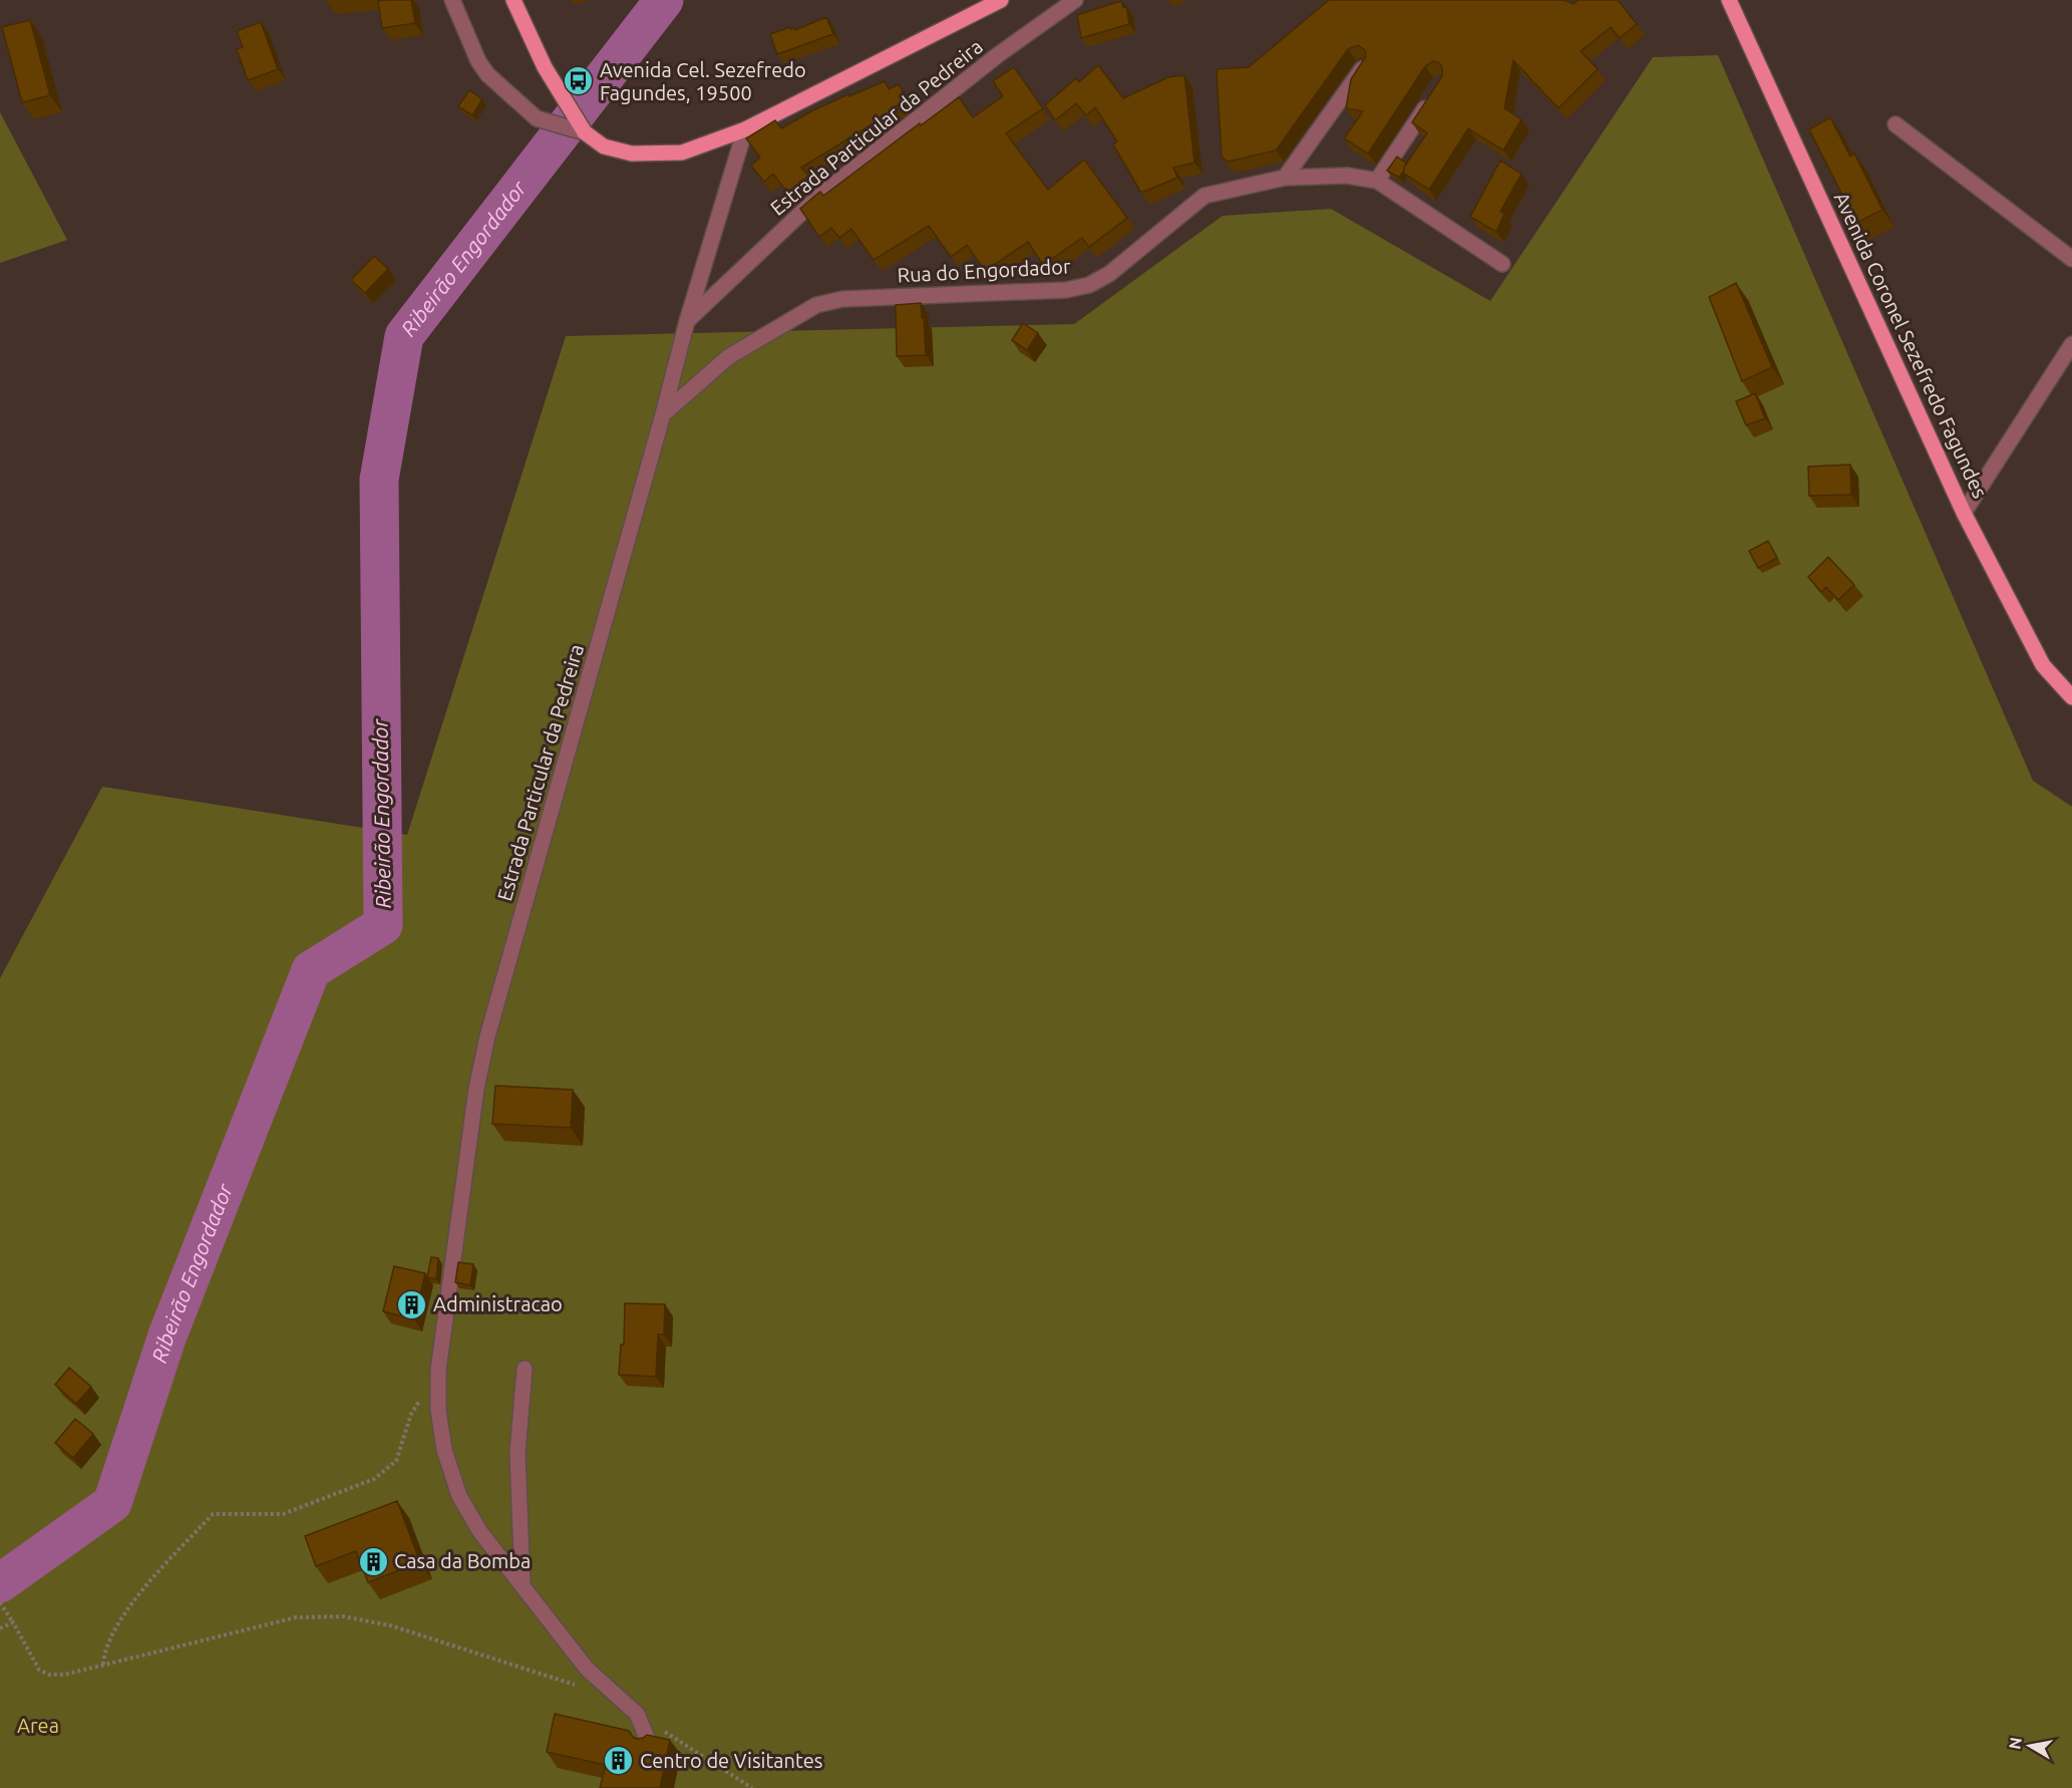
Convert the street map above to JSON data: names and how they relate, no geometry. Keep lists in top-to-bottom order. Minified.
{"streets":{"main road":["Avenida Coronel Sezefredo Fagundes"],"street":["Estrada Particular da Pedreira","Rua do Engordador"]},"crossings":[["Estrada Particular da Pedreira","Rua do Engordador"]],"water":["Ribeirão Engordador"],"parks":["Area"],"places":{"bus stop":["Avenida Cel. Sezefredo Fagundes, 19500"],"building":["Administracao","Casa da Bomba","Centro de Visitantes"]},"north":"left"}
